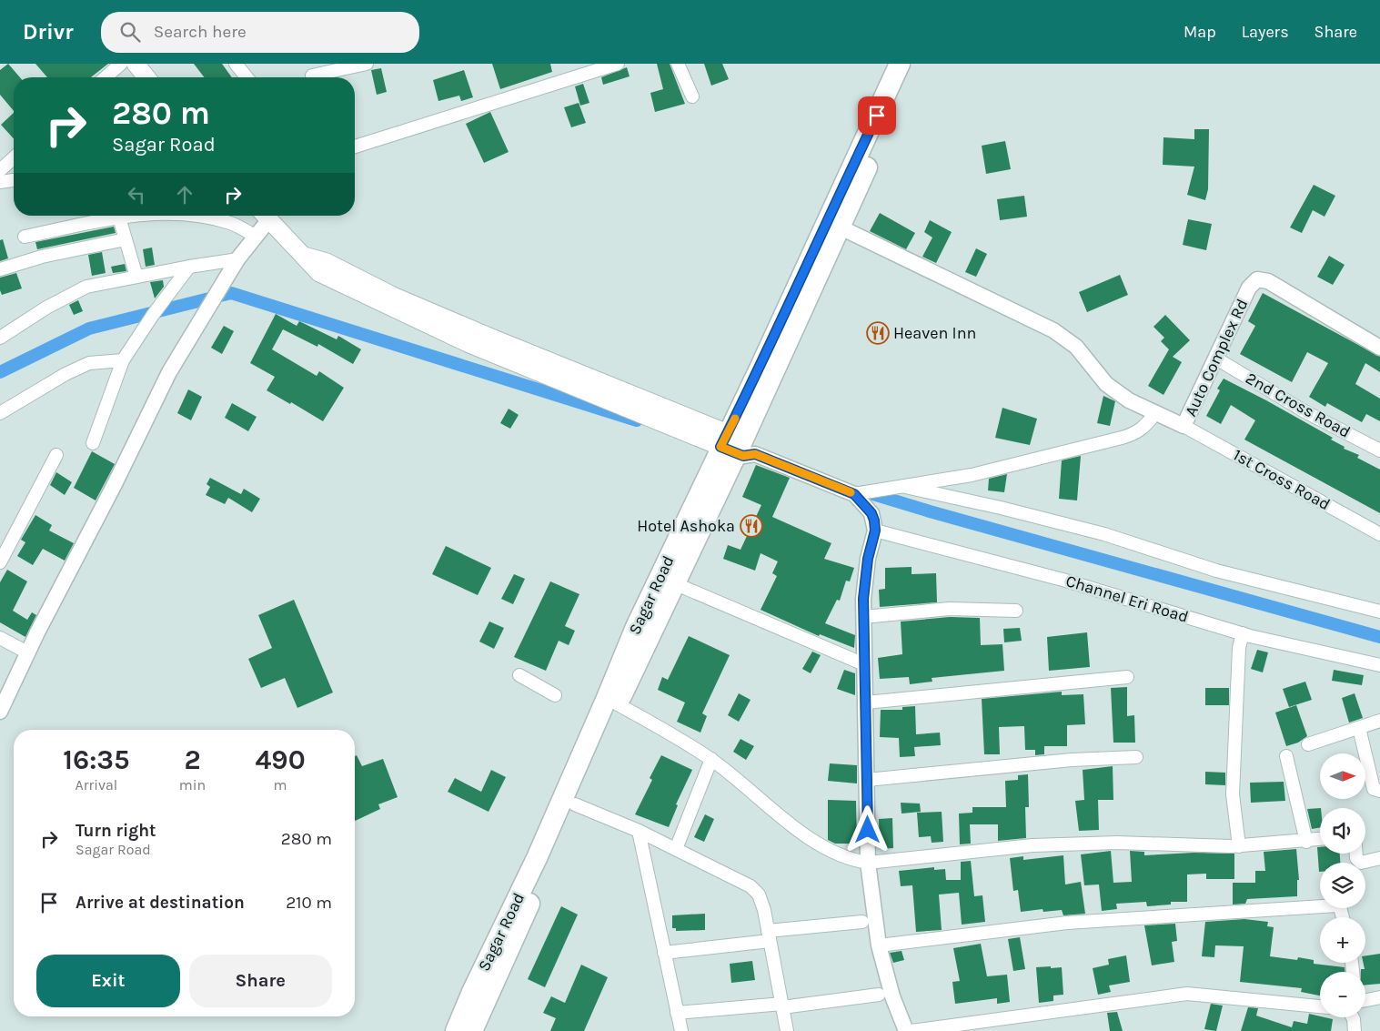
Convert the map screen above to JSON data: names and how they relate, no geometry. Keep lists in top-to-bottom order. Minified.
{"streets":{"highway":["Sagar Road"],"street":["Auto Complex Rd","2nd Cross Road","1st Cross Road","Channel Eri Road"]},"crossings":[["Auto Complex Rd","2nd Cross Road"],["Auto Complex Rd","1st Cross Road"],["Auto Complex Rd","Sagar Road"]],"places":{"restaurant":["Heaven Inn","Hotel Ashoka"]},"north":"right","page":{"header":"Drivr","search":"Search here","nav":["Map","Layers","Share"],"turn":["280 m","Sagar Road"],"eta":["16:35","Arrival","2","min","490","m"],"map_buttons":["+","−"],"list":[{"name":"Turn right","note":"Sagar Road","value":"280 m"},{"name":"Arrive at destination","value":"210 m"}],"buttons":["Exit","Share"]}}
